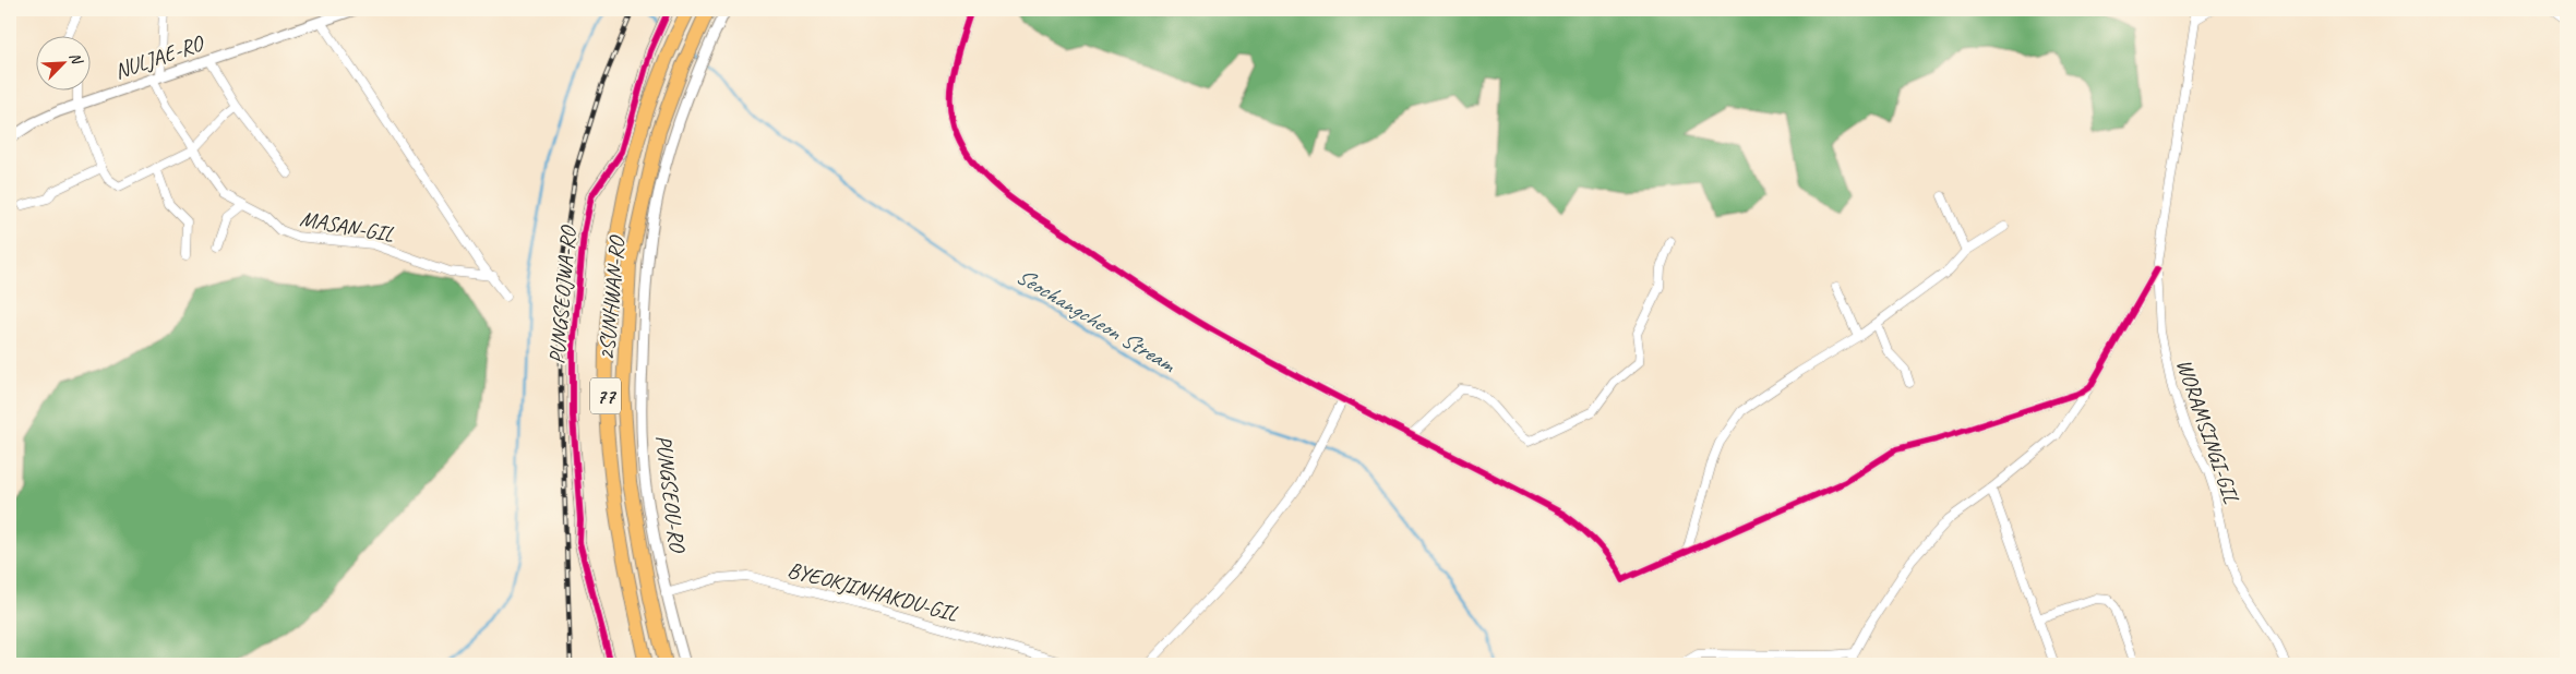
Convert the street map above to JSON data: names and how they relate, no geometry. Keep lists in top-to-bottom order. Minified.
{"streets":{"highway":["2SUNHWAN-RO","77"],"street":["NULJAE-RO","MASAN-GIL","PUNGSEOJWA-RO","WORAMSINGI-GIL","PUNGSEOU-RO","BYEOKJINHAKDU-GIL"]},"crossings":[["NULJAE-RO","MASAN-GIL"],["PUNGSEOU-RO","BYEOKJINHAKDU-GIL"]],"water":["Seochangcheon Stream"],"north":"top right"}
